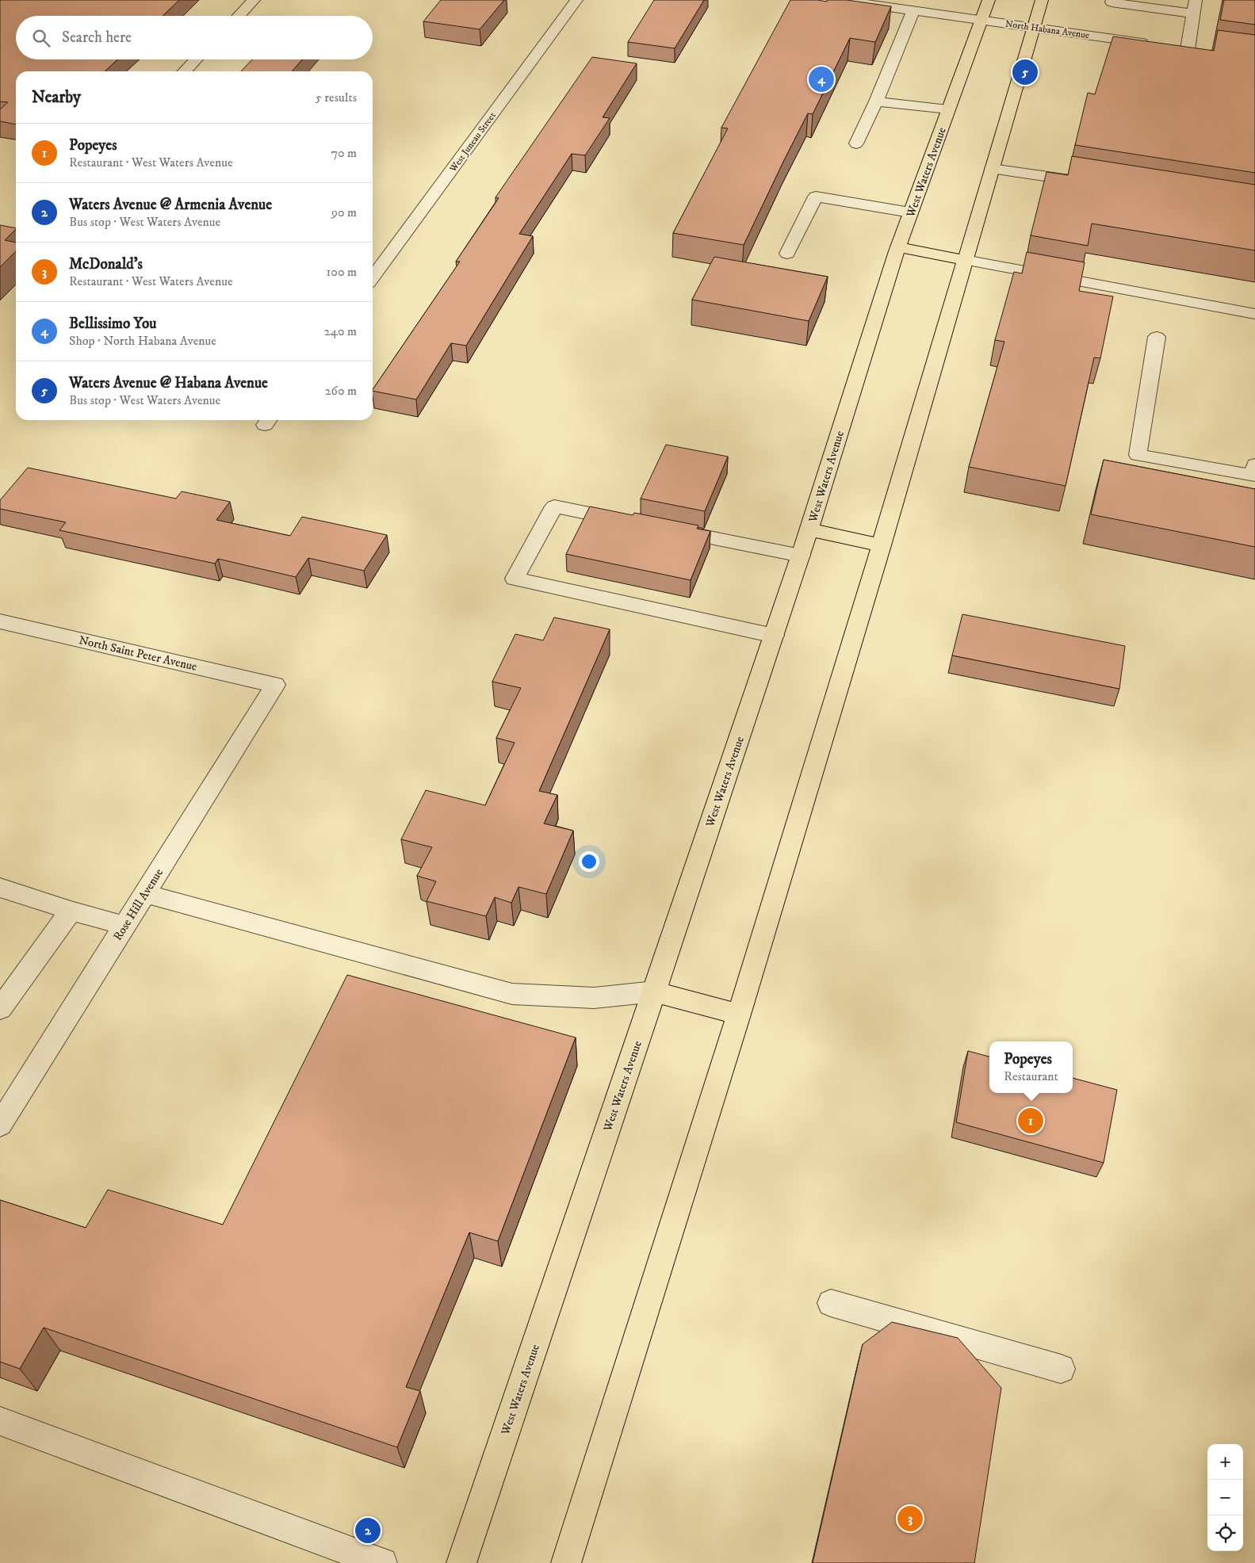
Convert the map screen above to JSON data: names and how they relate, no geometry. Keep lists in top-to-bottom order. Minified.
{"streets":{"main road":["West Waters Avenue"],"street":["North Habana Avenue","West Juneau Street","North Saint Peter Avenue","Rose Hill Avenue"]},"crossings":[["North Habana Avenue","West Waters Avenue"],["North Saint Peter Avenue","Rose Hill Avenue"]],"page":{"search":"Search here","pins":["5","4","1","3","2"],"heading":["Nearby","5 results"],"list":[{"mark":"1","name":"Popeyes","note":"Restaurant · West Waters Avenue","value":"70 m"},{"mark":"2","name":"Waters Avenue @ Armenia Avenue","note":"Bus stop · West Waters Avenue","value":"90 m"},{"mark":"3","name":"McDonald's","note":"Restaurant · West Waters Avenue","value":"100 m"},{"mark":"4","name":"Bellissimo You","note":"Shop · North Habana Avenue","value":"240 m"},{"mark":"5","name":"Waters Avenue @ Habana Avenue","note":"Bus stop · West Waters Avenue","value":"260 m"}],"popup":["Popeyes","Restaurant"],"map_buttons":["+","−"]}}
